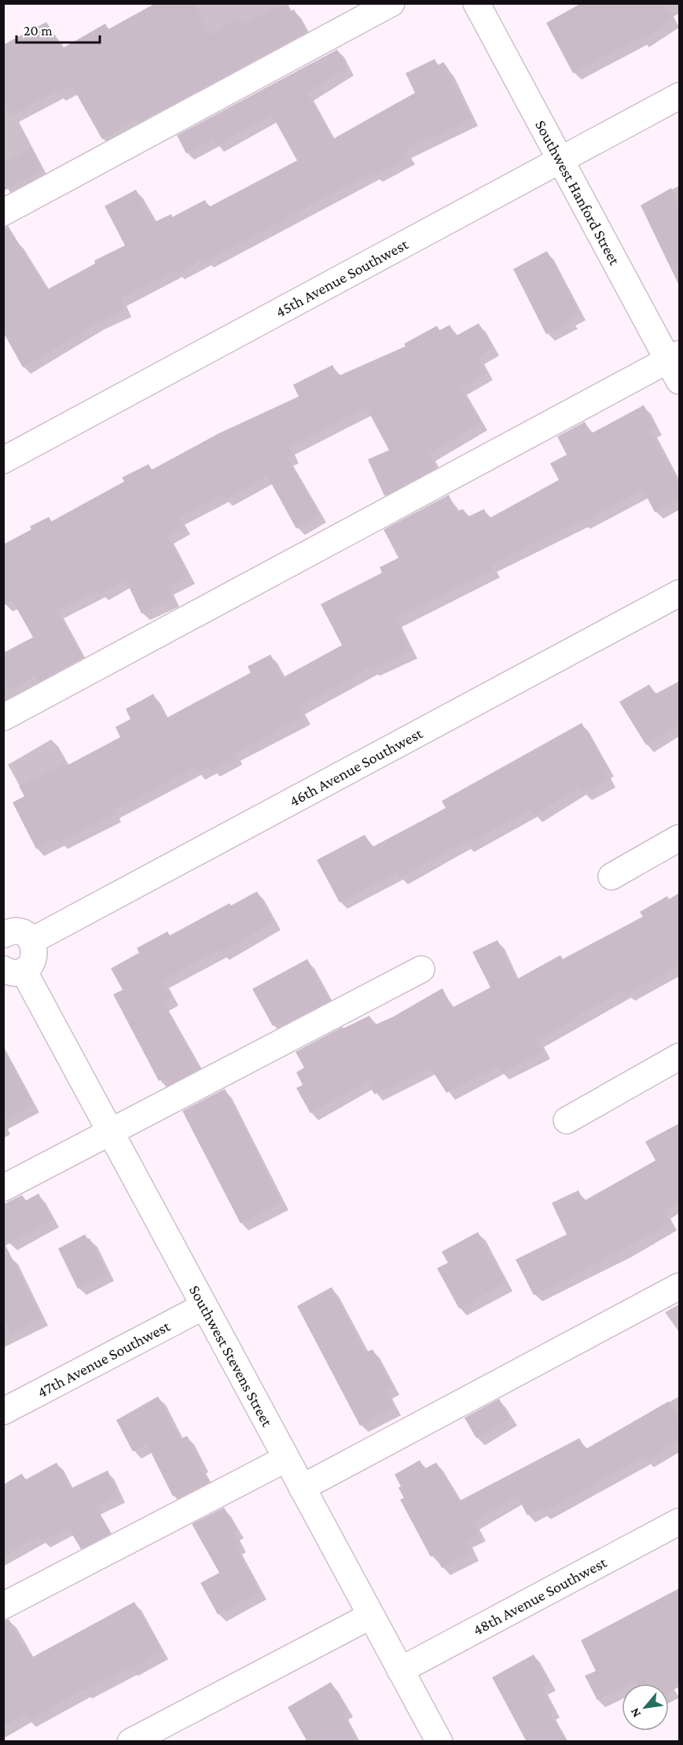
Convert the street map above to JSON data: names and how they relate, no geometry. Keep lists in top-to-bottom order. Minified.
{"streets":{"street":["Southwest Hanford Street","45th Avenue Southwest","46th Avenue Southwest","Southwest Stevens Street","47th Avenue Southwest","48th Avenue Southwest"]},"crossings":[["Southwest Hanford Street","45th Avenue Southwest"],["Southwest Stevens Street","47th Avenue Southwest"],["Southwest Stevens Street","48th Avenue Southwest"]],"scale_bar":"20 m","north":"bottom left"}
